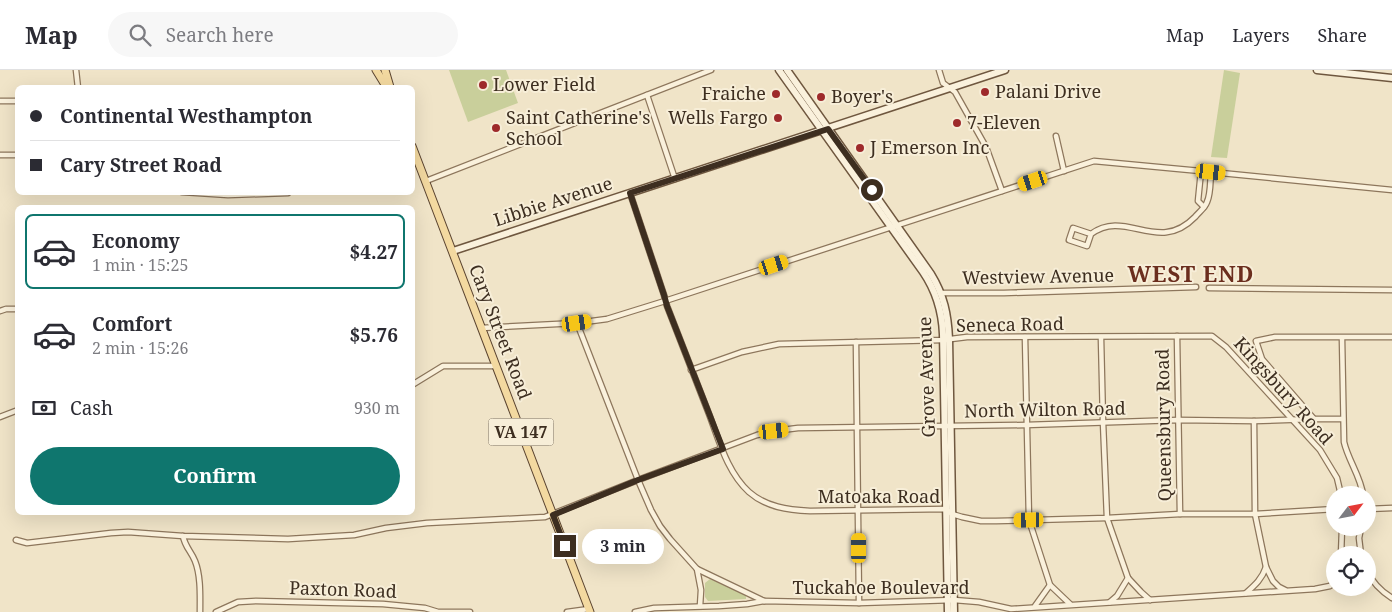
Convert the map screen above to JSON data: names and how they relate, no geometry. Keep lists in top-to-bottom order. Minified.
{"streets":{"main road":["Cary Street Road","VA 147"],"street":["Libbie Avenue","Westview Avenue","Seneca Road","Grove Avenue","Kingsbury Road","North Wilton Road","Queensbury Road","Matoaka Road","Tuckahoe Boulevard","Paxton Road"]},"crossings":[["Libbie Avenue","Cary Street Road"],["Libbie Avenue","Grove Avenue"],["Libbie Avenue","Matoaka Road"],["Westview Avenue","Grove Avenue"],["Seneca Road","Grove Avenue"],["Seneca Road","Kingsbury Road"],["Seneca Road","Queensbury Road"],["Seneca Road","Matoaka Road"],["Cary Street Road","North Wilton Road"],["Grove Avenue","North Wilton Road"],["Grove Avenue","Matoaka Road"],["Grove Avenue","Tuckahoe Boulevard"],["Kingsbury Road","North Wilton Road"],["North Wilton Road","Queensbury Road"],["North Wilton Road","Matoaka Road"],["Queensbury Road","Matoaka Road"]],"districts":["WEST END"],"places":["Lower Field","Palani Drive","Fraiche","Boyer's","Wells Fargo","7-Eleven","Saint Catherine's School","J Emerson Inc"],"north":"top right","page":{"header":"Map","search":"Search here","nav":["Map","Layers","Share"],"banner":["Continental Westhampton","Cary Street Road"],"list":[{"name":"Economy","note":"1 min · 15:25","value":"$4.27"},{"name":"Comfort","note":"2 min · 15:26","value":"$5.76"}],"pay":["Cash","930 m"],"buttons":"Confirm","bubble":"3 min"}}
